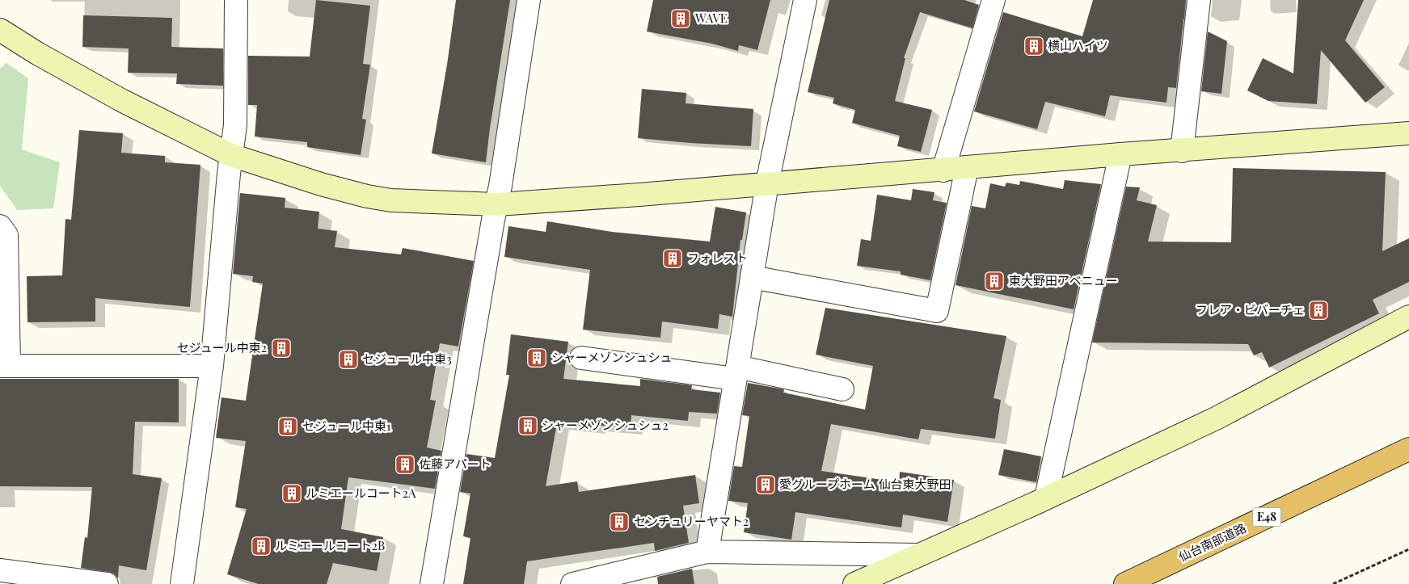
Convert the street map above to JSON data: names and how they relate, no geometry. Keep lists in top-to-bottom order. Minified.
{"streets":{"highway":["E48","仙台南部道路"]},"places":{"building":["WAVE","横山ハイツ","フォレスト","東大野田アベニュー","フレア・ビバーチェ","セジュール中東2","シャーメゾンシュシュ","セジュール中東3","シャーメゾンシュシュ2","セジュール中東1","佐藤アパート","愛グループホーム 仙台東大野田","ルミエールコート2A","センチュリーヤマト2","ルミエールコート2B"]}}
